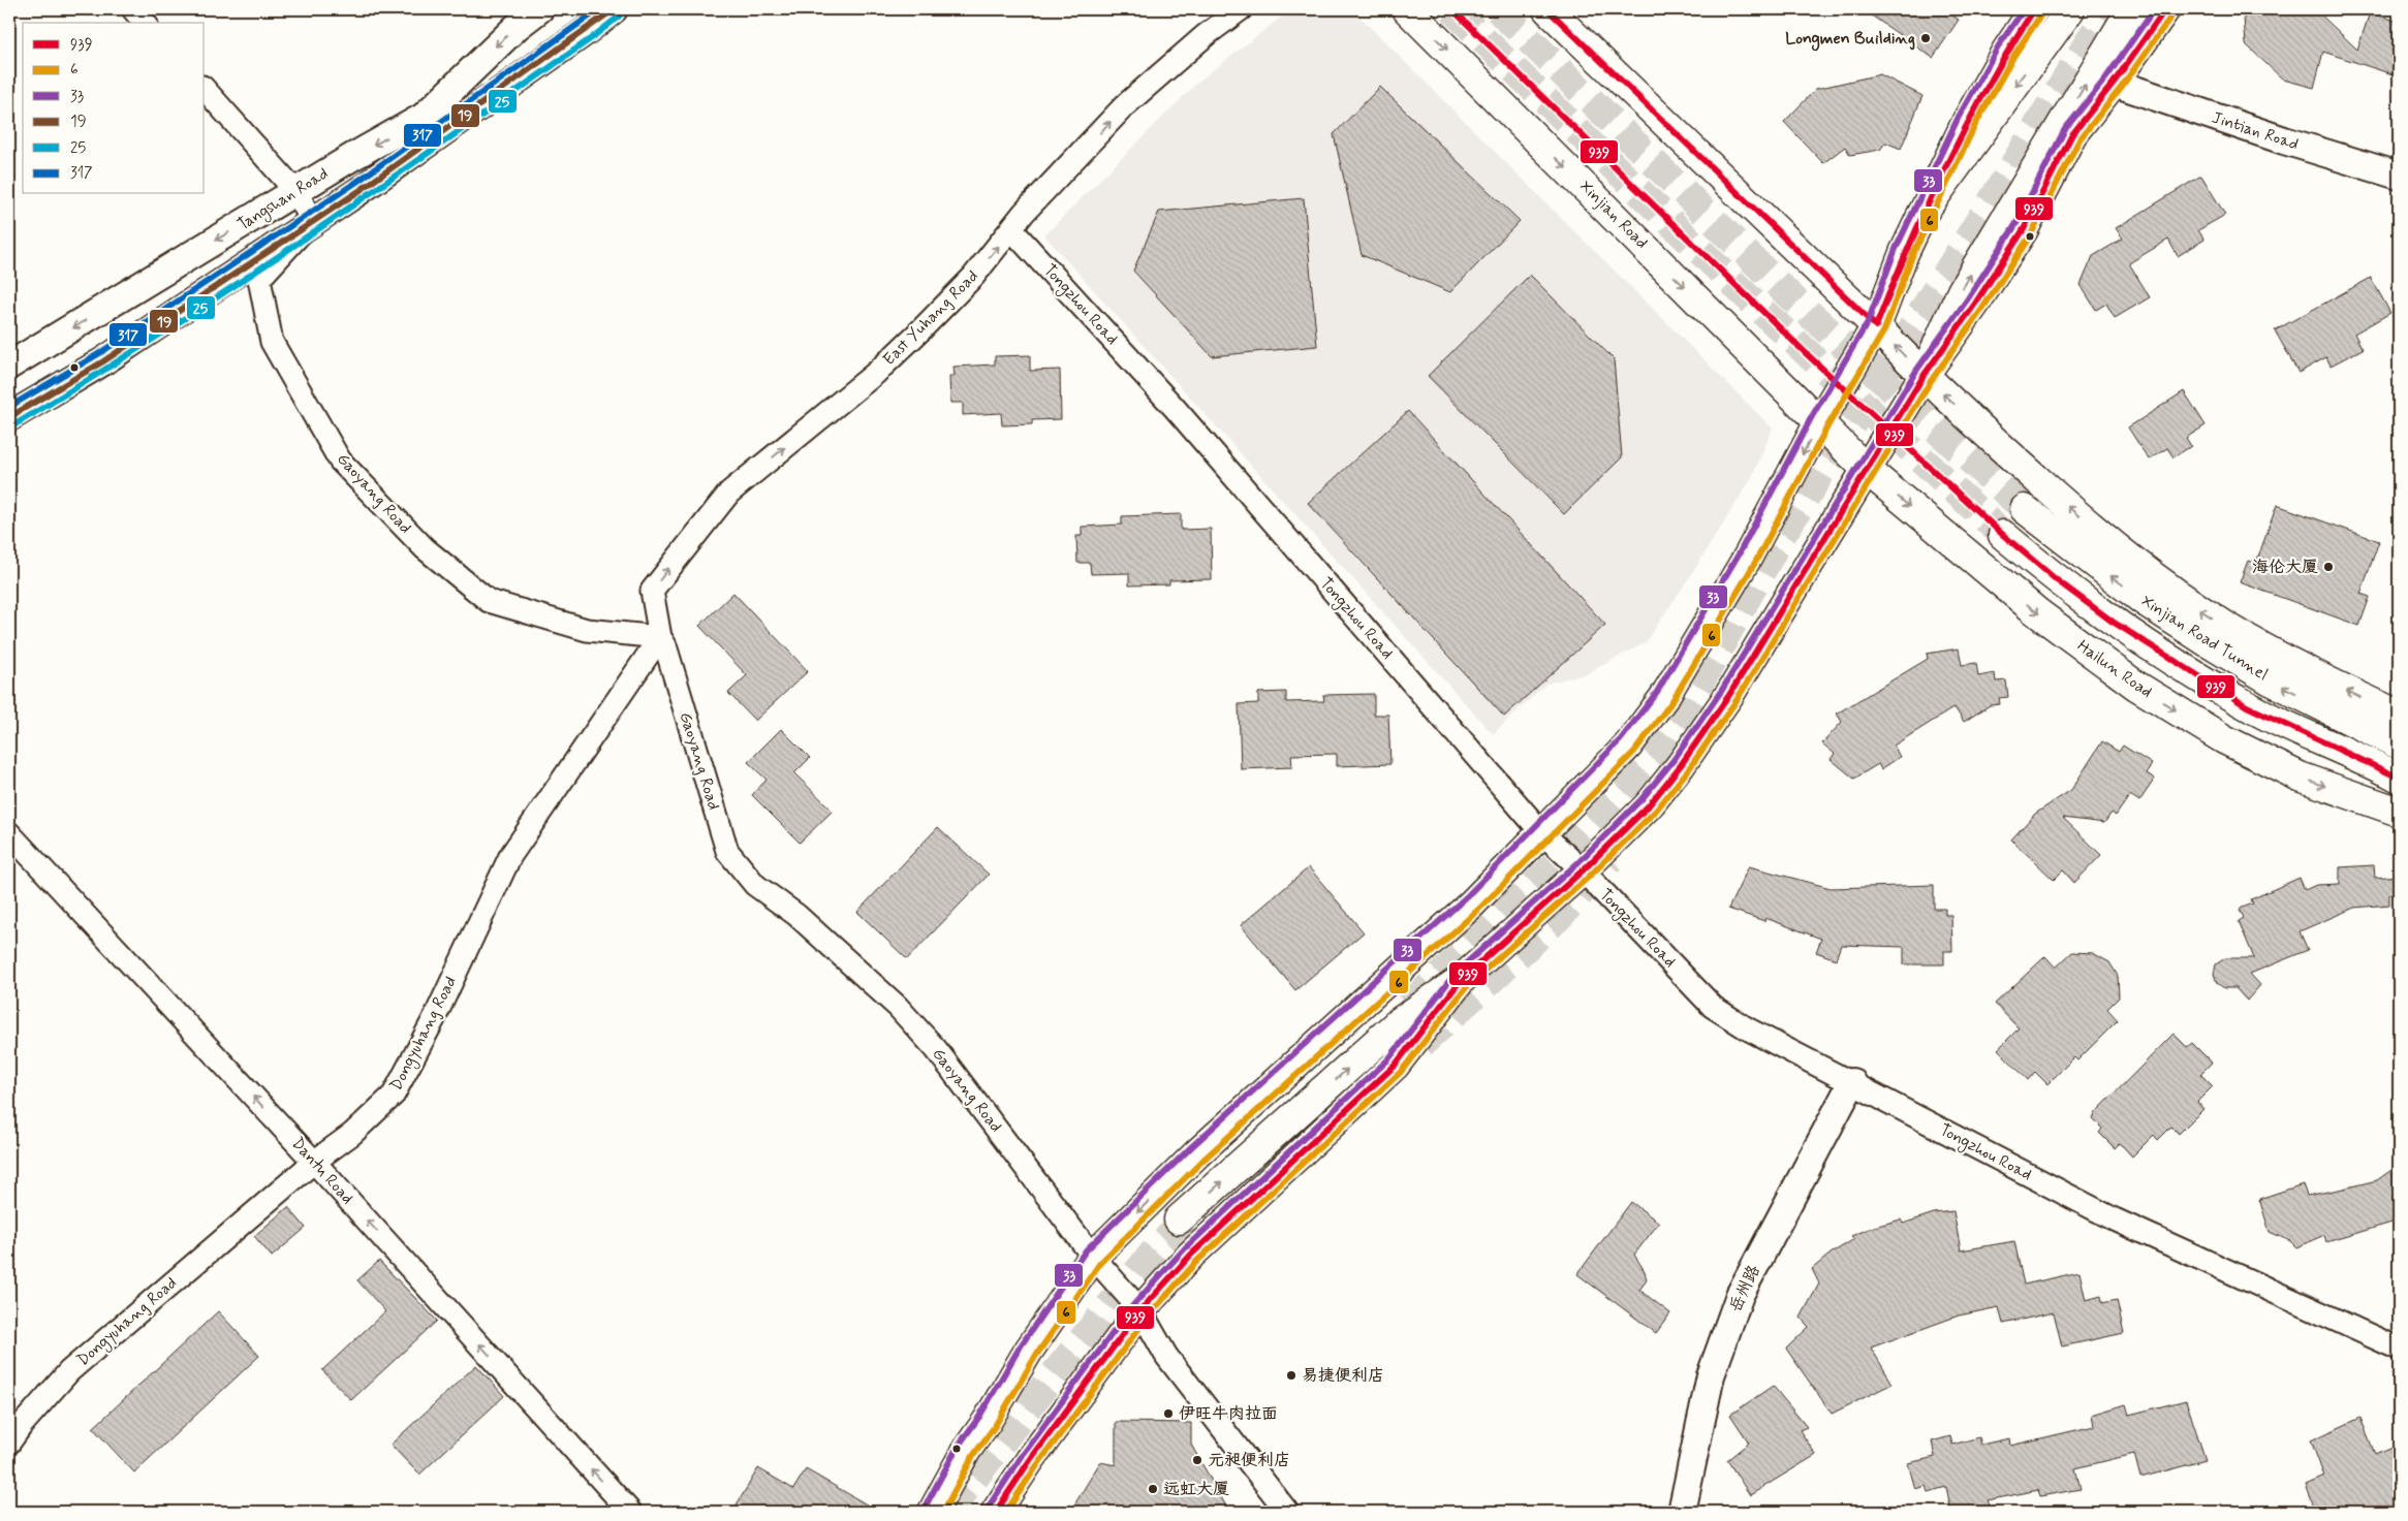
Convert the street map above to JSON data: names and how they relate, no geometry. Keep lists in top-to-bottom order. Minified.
{"streets":{"main road":["Xinjian Road","Xinjian Road Tunnel","Hailun Road"],"street":["Jintian Road","Tangshan Road","Tongzhou Road","East Yuhang Road","Gaoyang Road","Dongyuhang Road","Dantu Road","岳州路"]},"crossings":[["Tangshan Road","Gaoyang Road"],["Xinjian Road","Hailun Road"],["Tongzhou Road","East Yuhang Road"],["Tongzhou Road","岳州路"],["East Yuhang Road","Gaoyang Road"],["East Yuhang Road","Dongyuhang Road"],["Gaoyang Road","Dongyuhang Road"],["Dongyuhang Road","Dantu Road"]],"one_way":["East Yuhang Road","Dantu Road"],"places":["Longmen Building","海伦大厦","易捷便利店","伊旺牛肉拉面","元昶便利店","远虹大厦"],"lines":["transit line 939","transit line 33","transit line 19","transit line 317","transit line 6","transit line 25"],"legend":["939","6","33","19","25","317"]}
